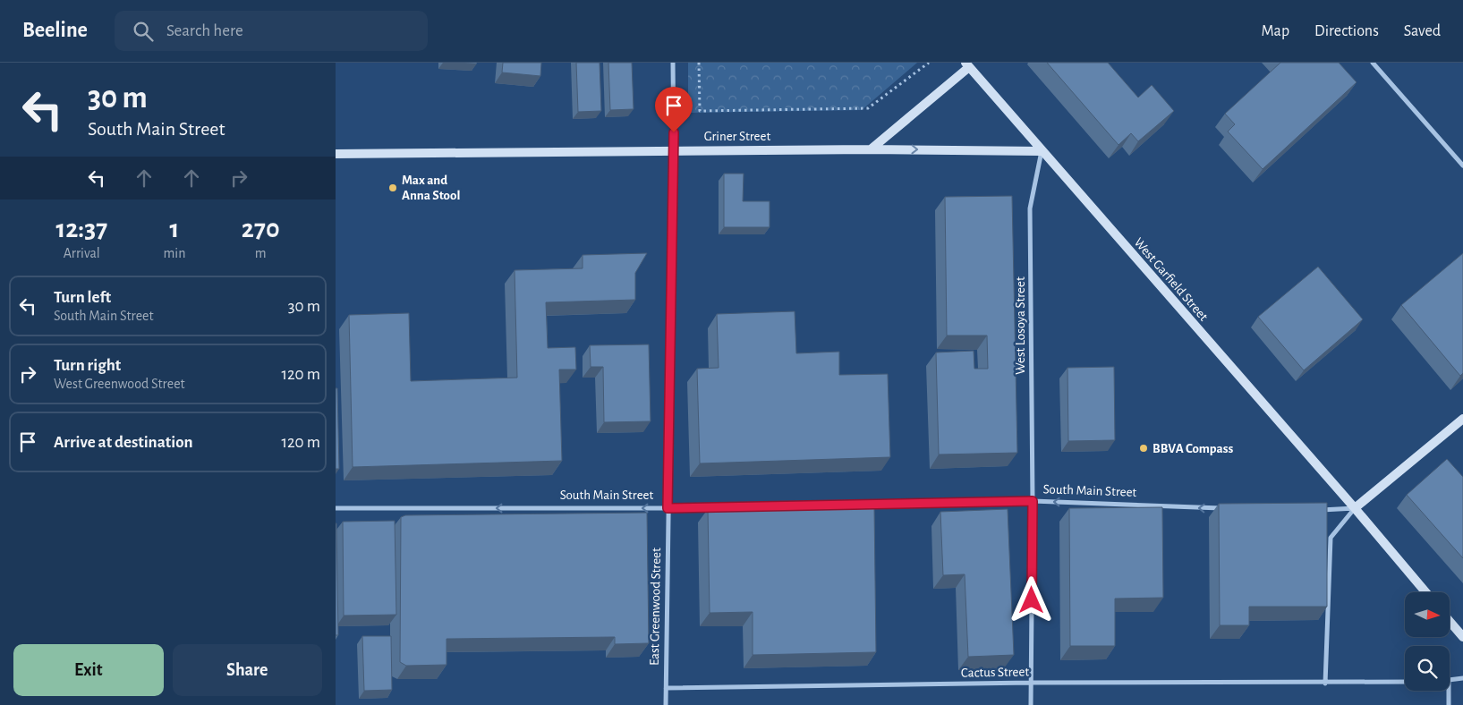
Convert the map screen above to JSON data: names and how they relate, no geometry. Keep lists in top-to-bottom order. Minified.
{"streets":{"main road":["Griner Street","West Garfield Street"],"street":["West Losoya Street","South Main Street","East Greenwood Street","Cactus Street"]},"crossings":[["Griner Street","West Garfield Street"],["Griner Street","West Losoya Street"],["Griner Street","East Greenwood Street"],["West Garfield Street","West Losoya Street"],["West Losoya Street","South Main Street"],["West Losoya Street","Cactus Street"],["South Main Street","East Greenwood Street"],["East Greenwood Street","Cactus Street"]],"one_way":["South Main Street"],"places":["Max and Anna Stool","BBVA Compass"],"north":"right","page":{"header":"Beeline","search":"Search here","nav":["Map","Directions","Saved"],"turn":["30 m","South Main Street"],"eta":["12:37","Arrival","1","min","270","m"],"list":[{"name":"Turn left","note":"South Main Street","value":"30 m"},{"name":"Turn right","note":"West Greenwood Street","value":"120 m"},{"name":"Arrive at destination","value":"120 m"}],"buttons":["Exit","Share"]}}
